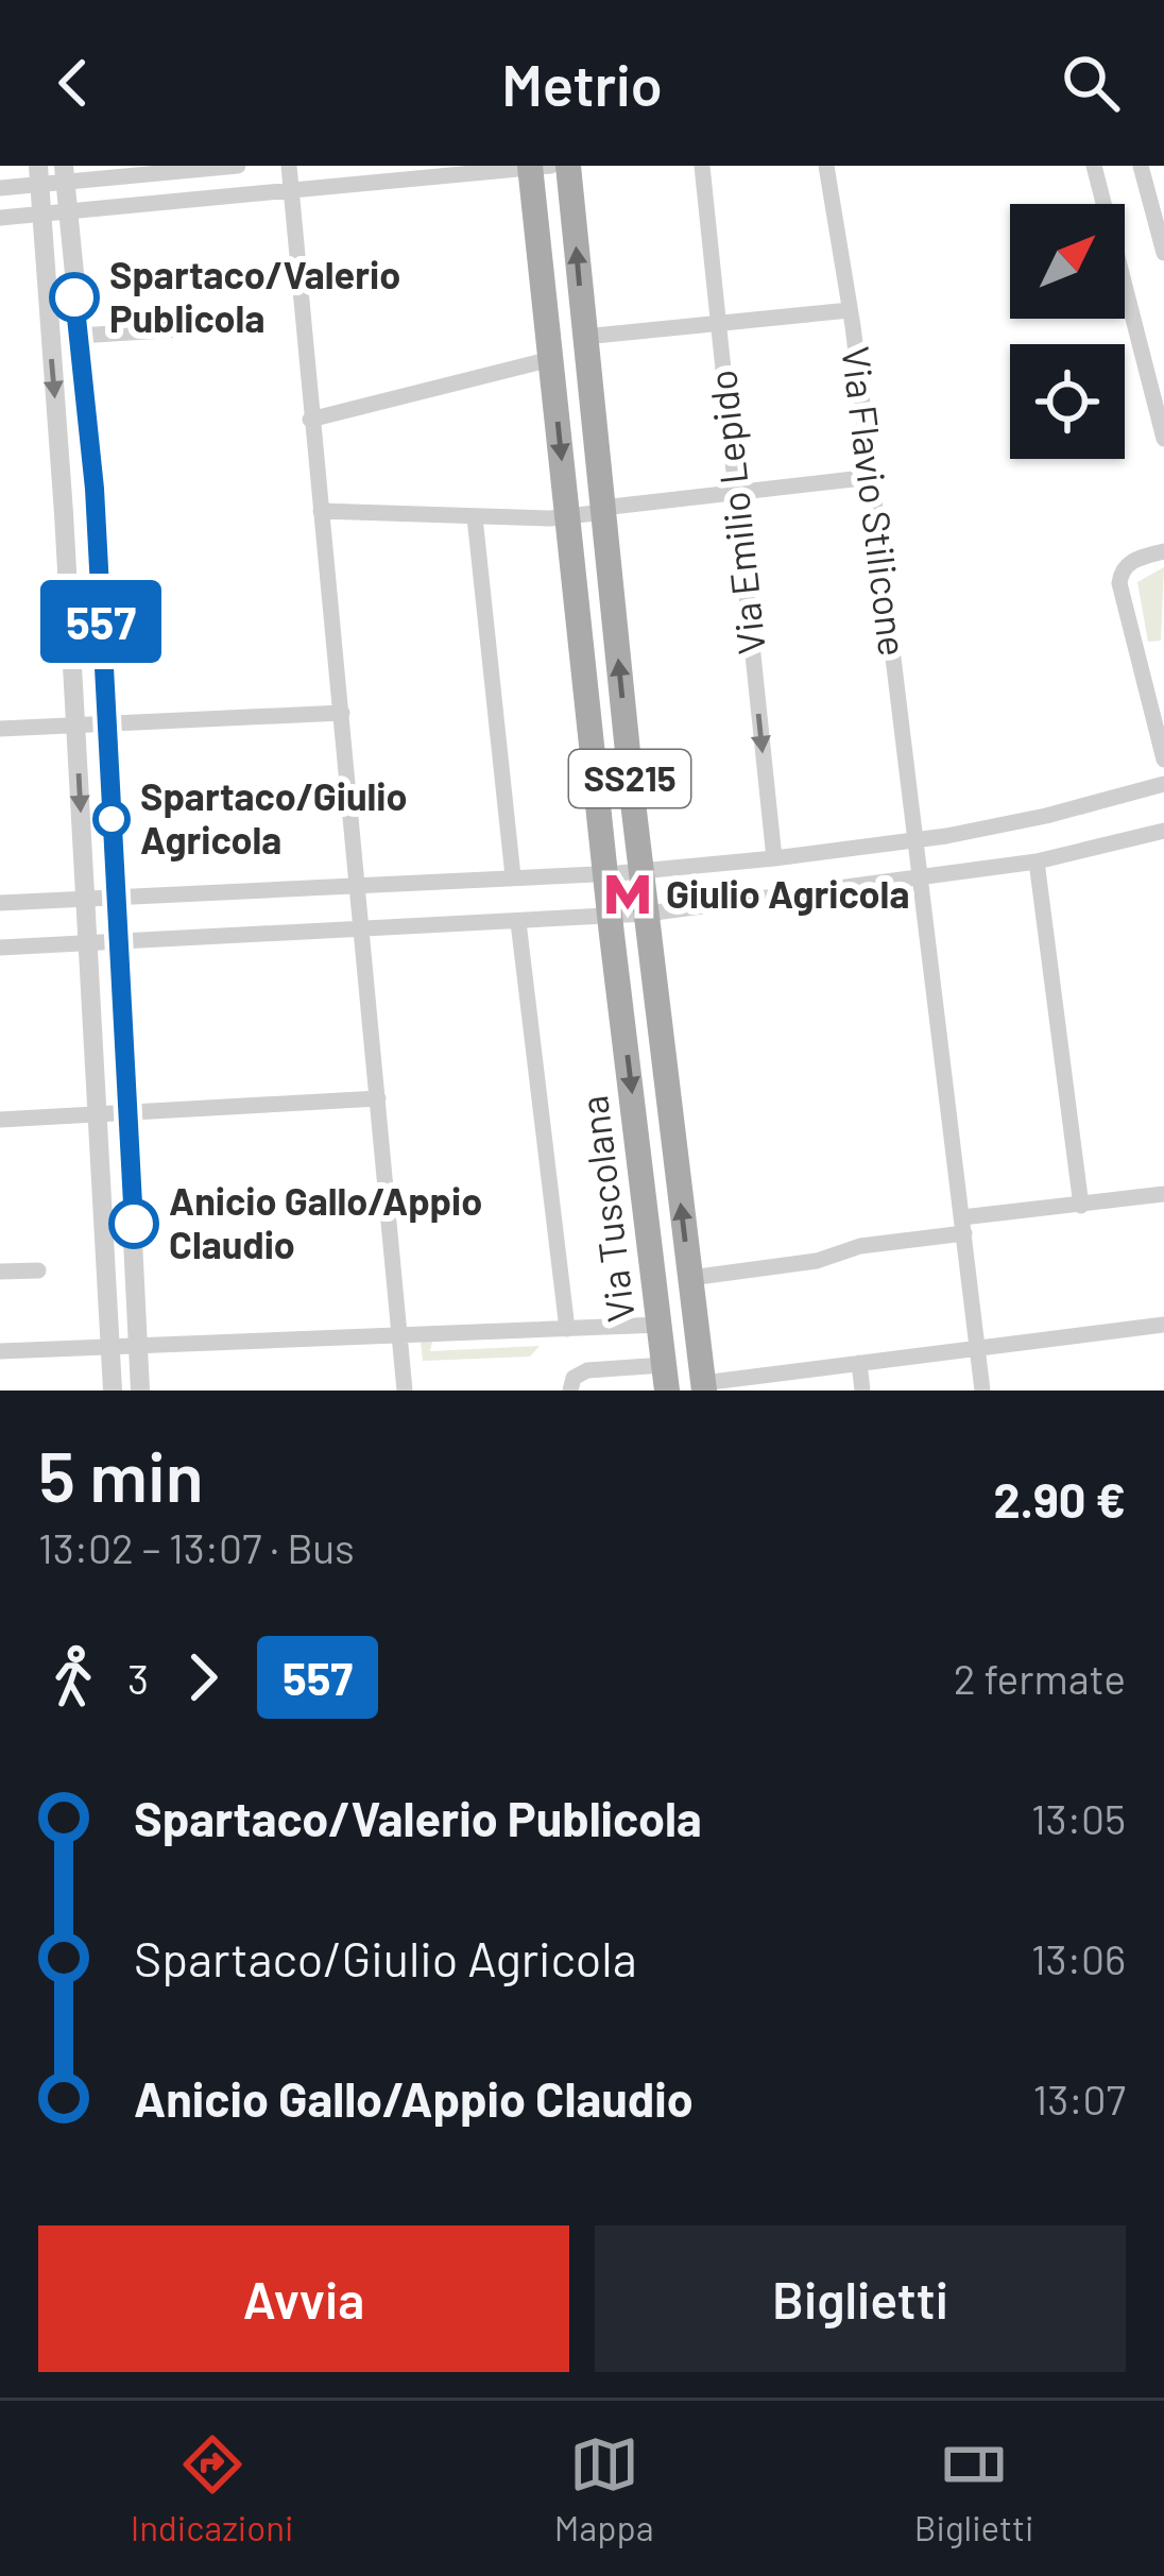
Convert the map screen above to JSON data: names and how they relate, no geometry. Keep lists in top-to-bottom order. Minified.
{"streets":{"main road":["SS215","Via Tuscolana"],"street":["Via Flavio Stilicone","Via Emilio Lepido"]},"one_way":["Via Emilio Lepido"],"places":{"other":["Spartaco/Valerio Publicola","Spartaco/Giulio Agricola","Anicio Gallo/Appio Claudio"],"metro station":["Giulio Agricola"]},"lines":["bus line 557"],"north":"top right","page":{"header":"Metrio","on_map":"557","heading":["5 min","13:02 – 13:07 · Bus","2.90 €"],"legs":["3","557","2 fermate"],"list":[{"name":"Spartaco/Valerio Publicola","value":"13:05"},{"name":"Spartaco/Giulio Agricola","value":"13:06"},{"name":"Anicio Gallo/Appio Claudio","value":"13:07"}],"buttons":["Avvia","Biglietti"],"tabs":["Indicazioni","Mappa","Biglietti"]}}
